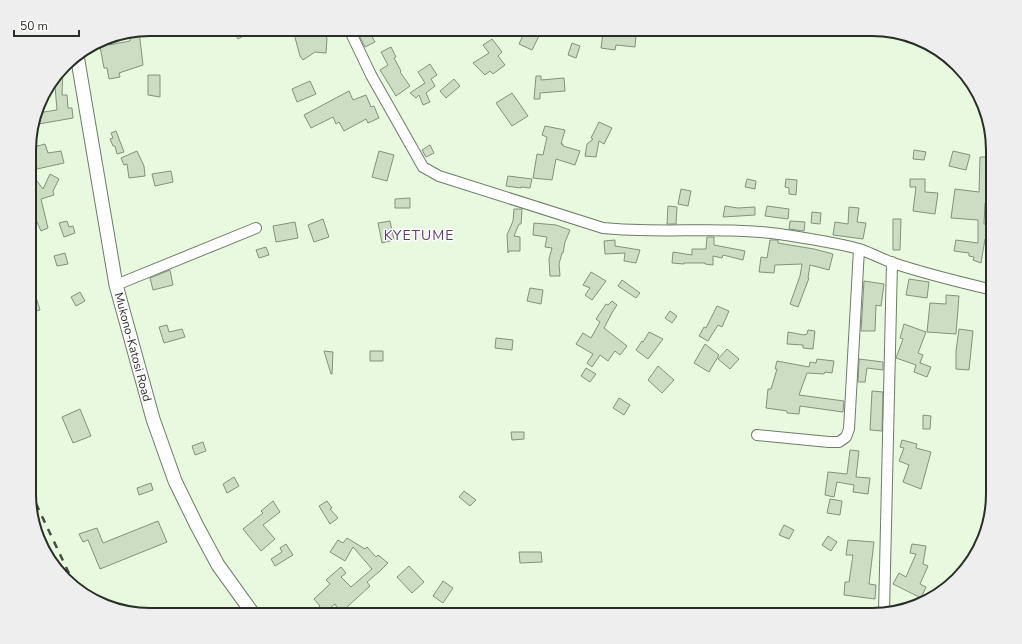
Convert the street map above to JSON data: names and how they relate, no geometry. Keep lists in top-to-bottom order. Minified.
{"streets":{"main road":["Mukono-Katosi Road"]},"districts":["KYETUME"],"scale_bar":"50 m"}
